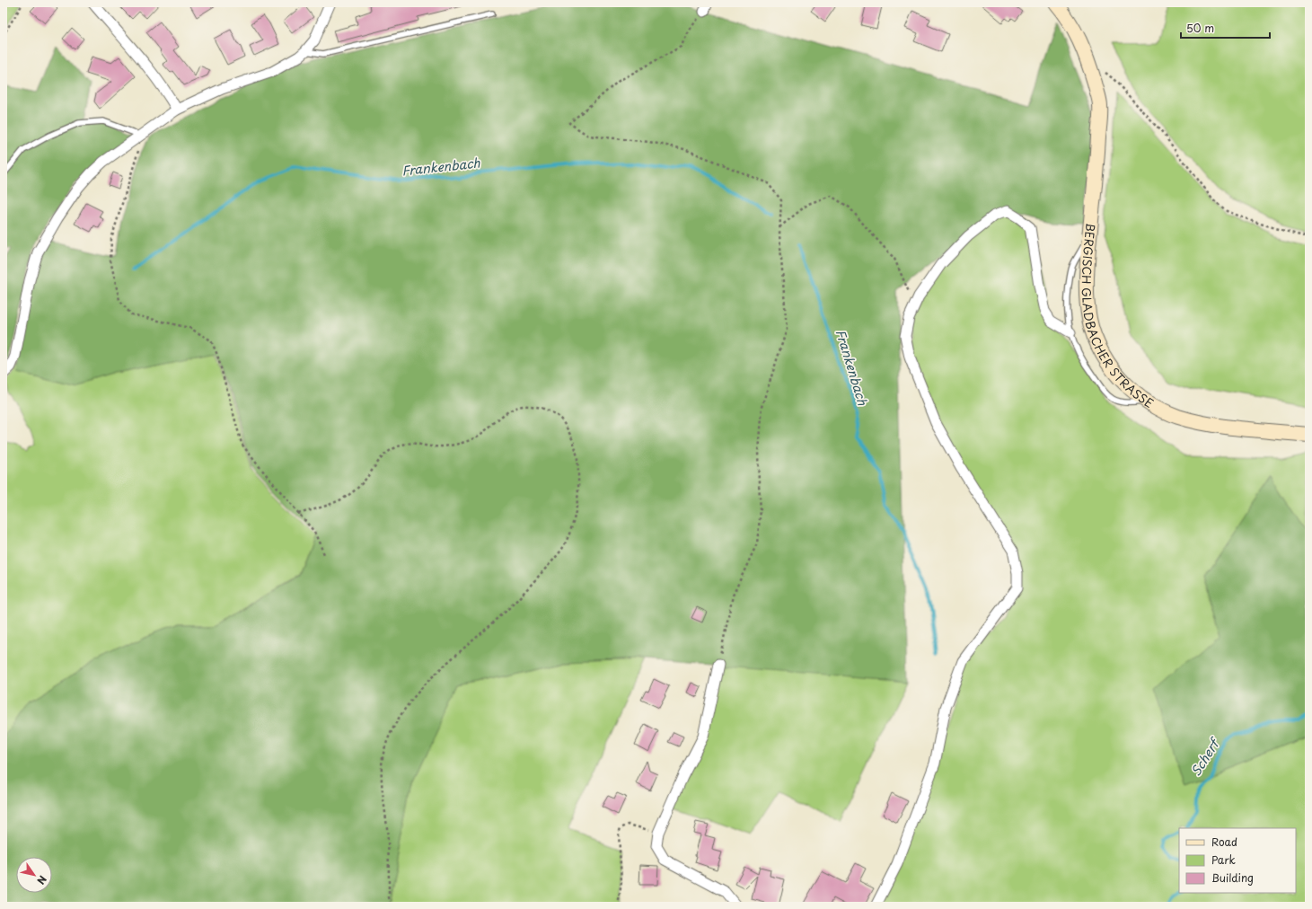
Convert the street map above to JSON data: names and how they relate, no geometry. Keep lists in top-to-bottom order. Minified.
{"streets":{"main road":["BERGISCH GLADBACHER STRASSE"]},"water":["Frankenbach","Scherf"],"legend":["Road","Park","Building"],"scale_bar":"50 m","north":"bottom right"}
